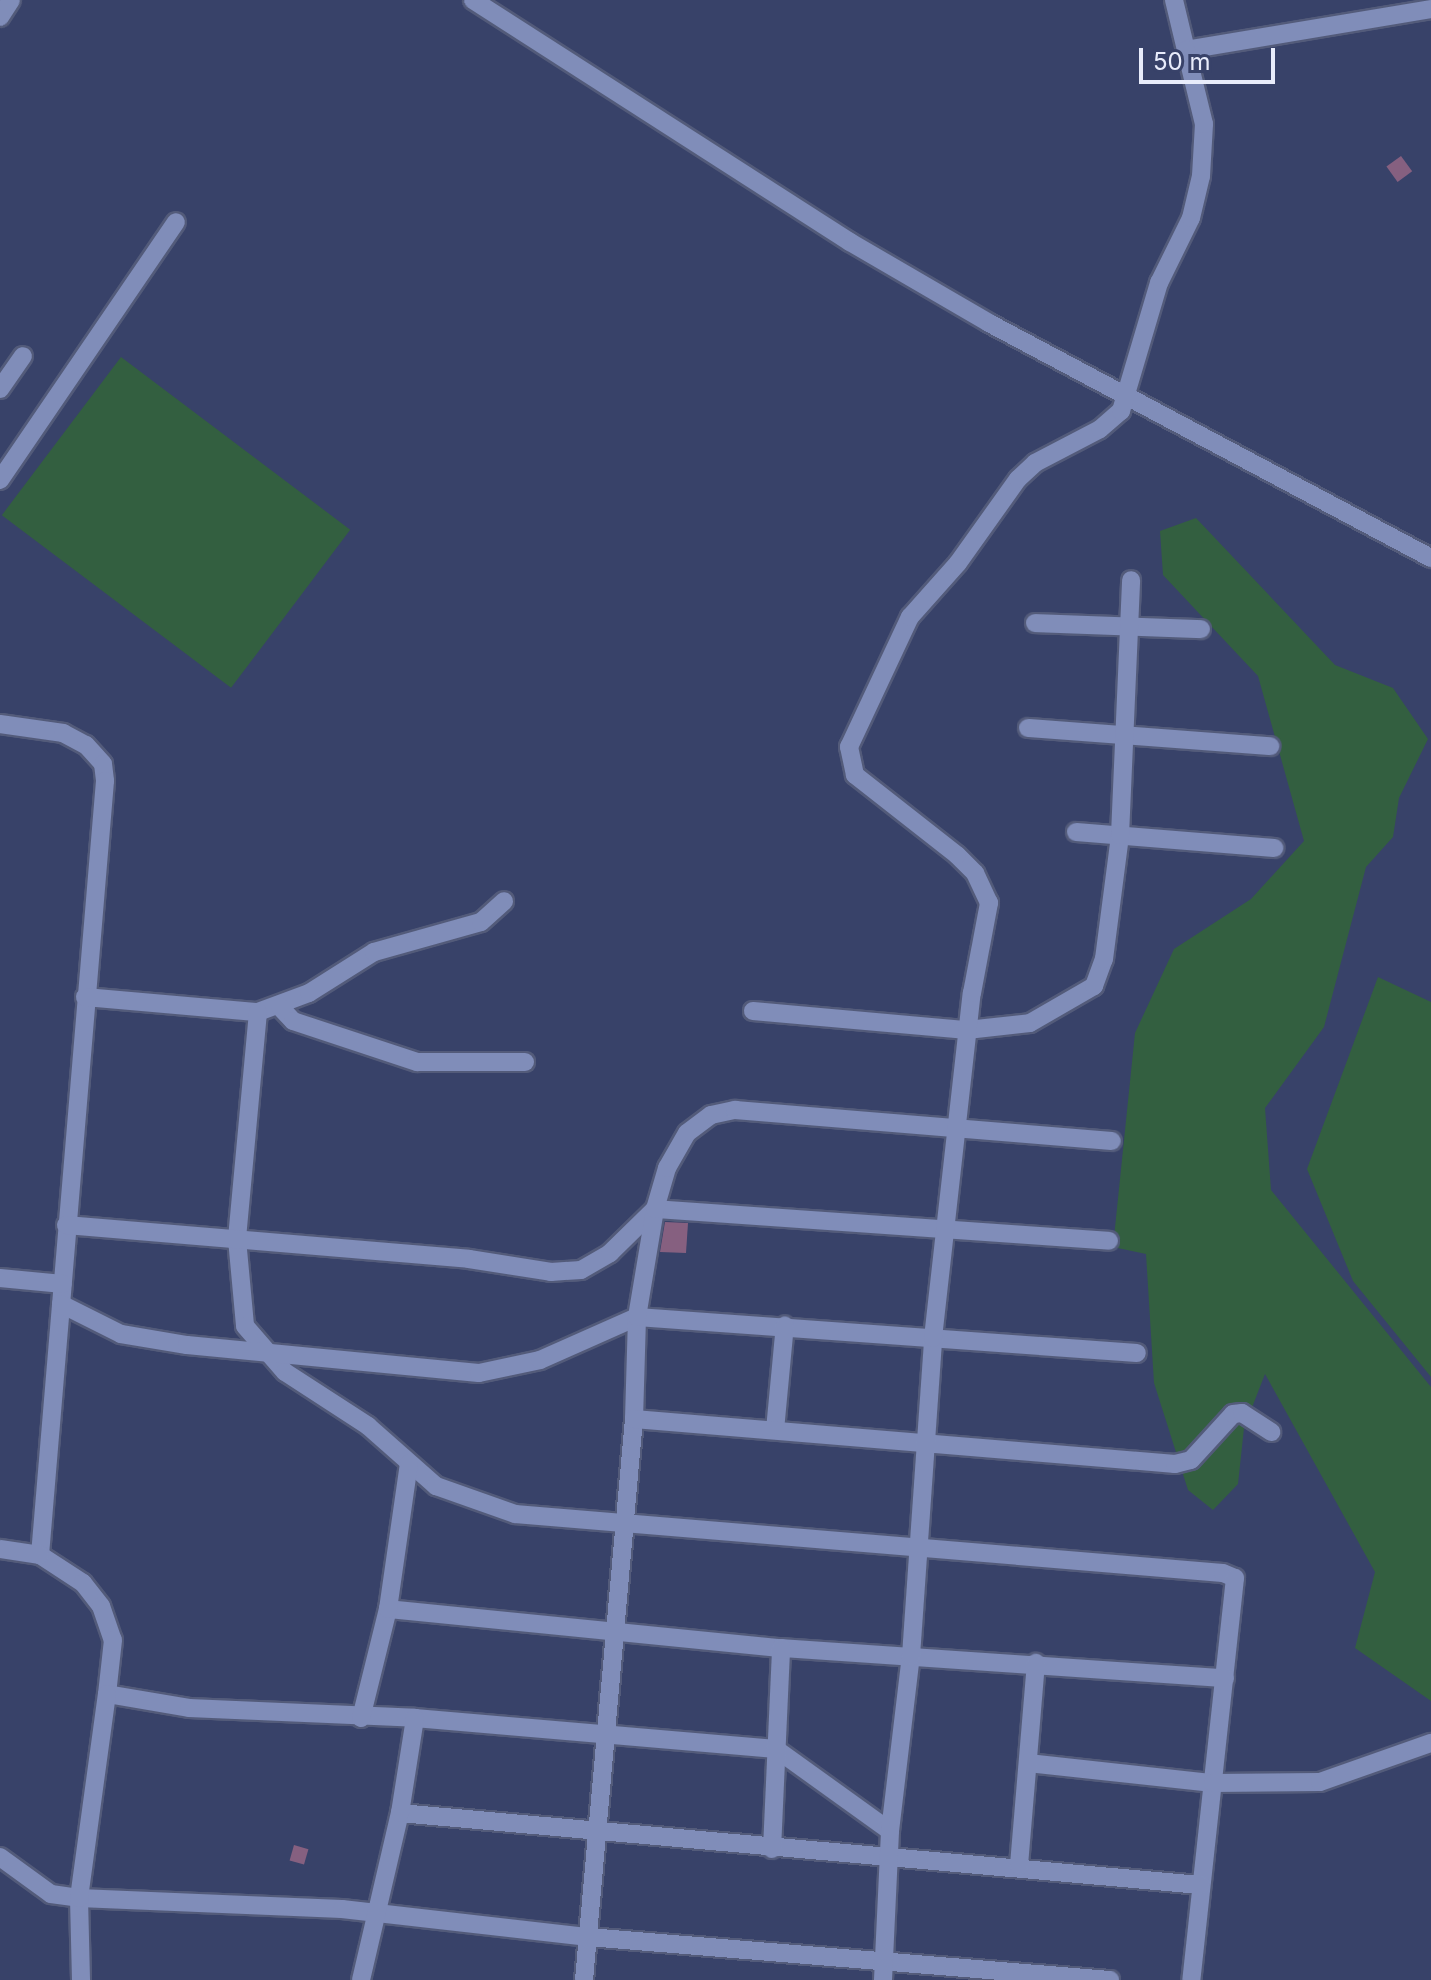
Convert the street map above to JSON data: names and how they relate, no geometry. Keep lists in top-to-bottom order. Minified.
{"scale_bar":"50 m"}
